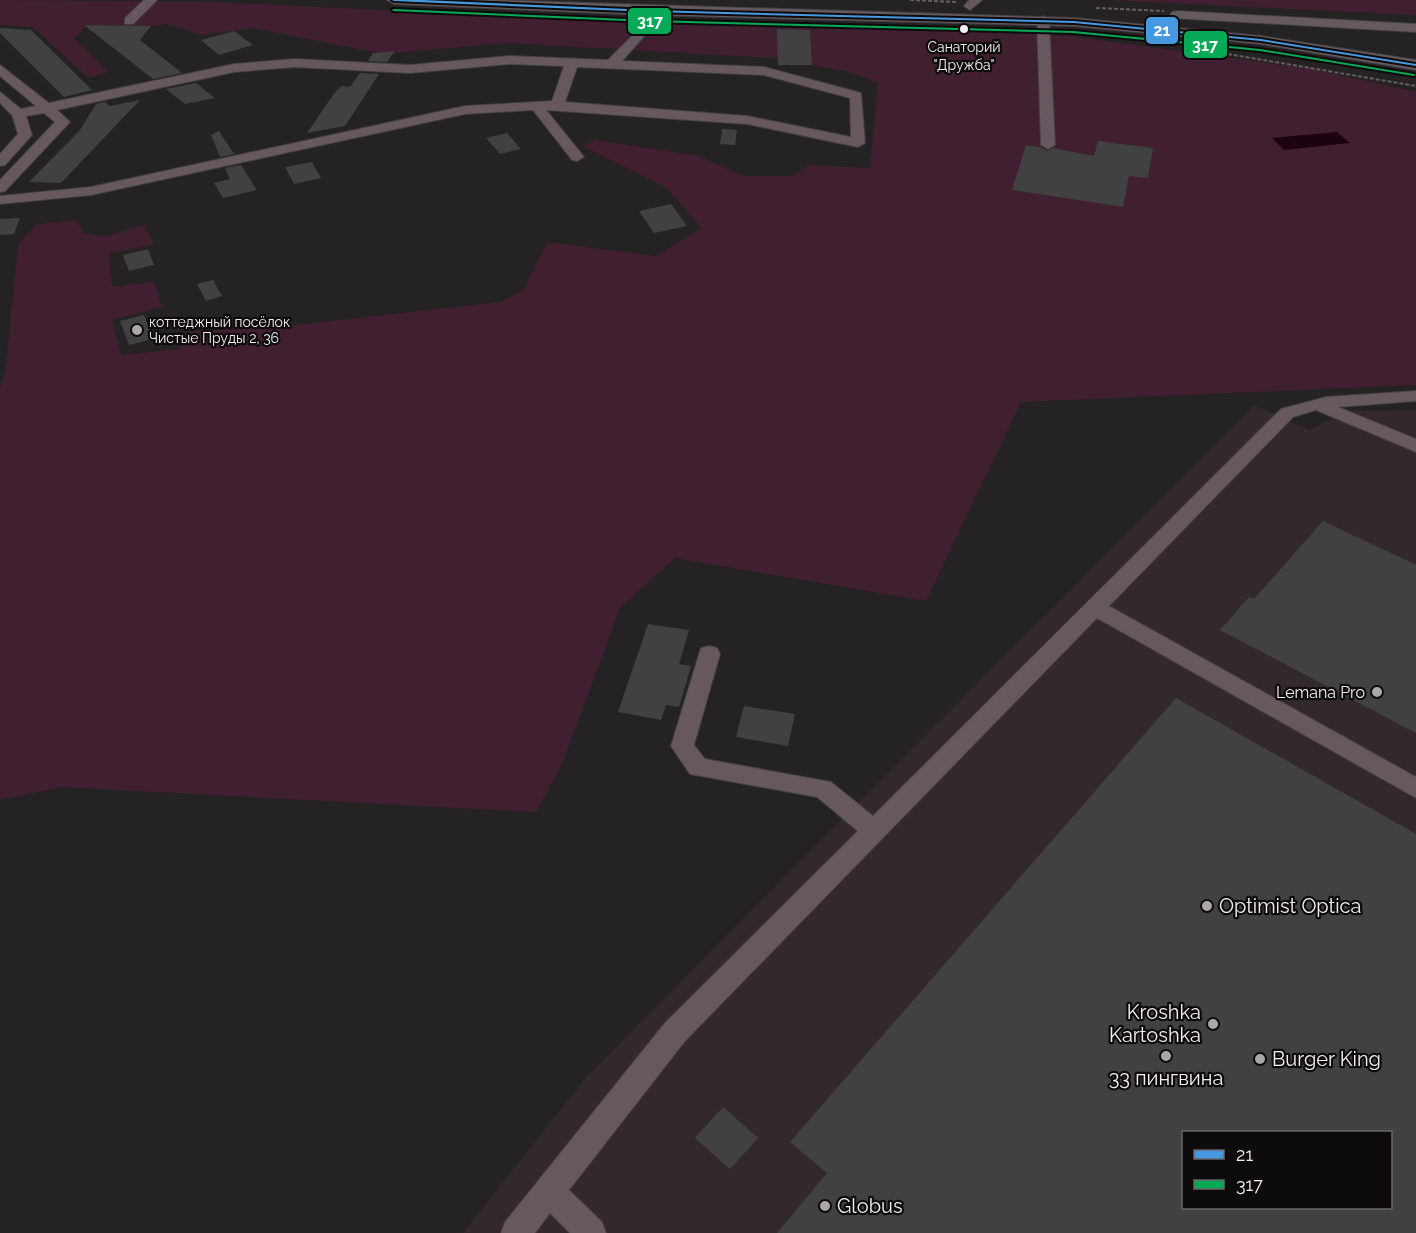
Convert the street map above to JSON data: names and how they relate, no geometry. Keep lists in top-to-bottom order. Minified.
{"places":["Санаторий \"Дружба\"","коттеджный посёлок Чистые Пруды 2, 36","Lemana Pro","Optimist Optica","Kroshka Kartoshka","33 пингвина","Burger King","Globus"],"lines":["transit line 21","transit line 317"],"legend":["21","317"]}
